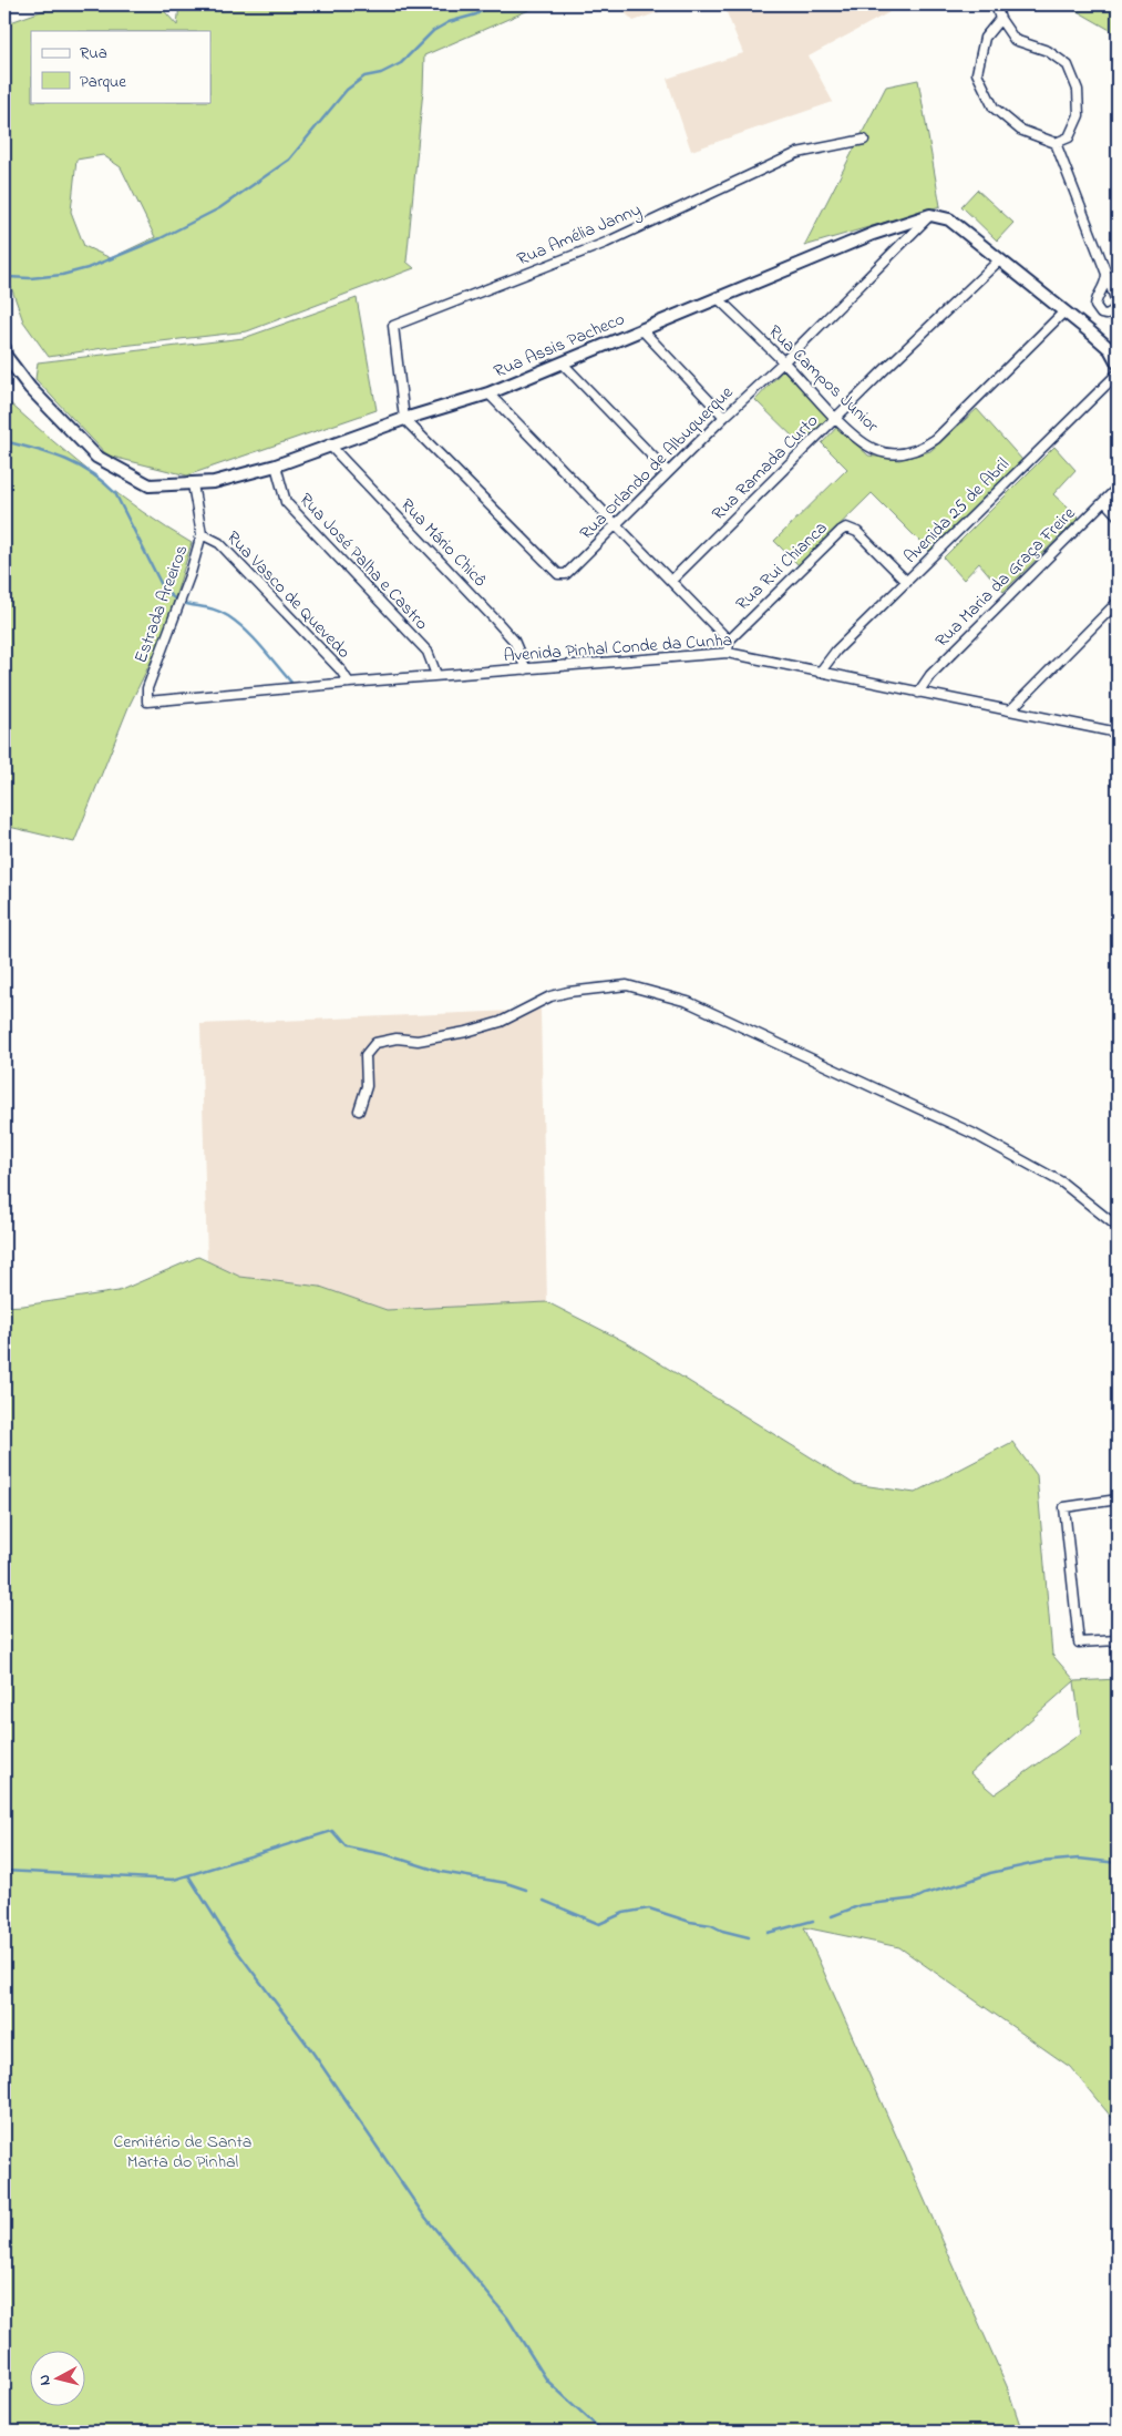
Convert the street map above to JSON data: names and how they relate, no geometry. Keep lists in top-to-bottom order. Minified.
{"streets":{"street":["Rua Amélia Janny","Rua Assis Pacheco","Rua Campos Junior","Rua Orlando de Albuquerque","Rua Ramada Curto","Avenida 25 de Abril","Rua Mário Chicô","Rua José Palha e Castro","Rua Rui Chianca","Rua Maria da Graça Freire","Rua Vasco de Quevedo","Estrada Areeiros","Avenida Pinhal Conde da Cunha"]},"crossings":[["Rua Amélia Janny","Rua Assis Pacheco"],["Rua Amélia Janny","Rua Orlando de Albuquerque"],["Rua Assis Pacheco","Rua Campos Junior"],["Rua Assis Pacheco","Rua Orlando de Albuquerque"],["Rua Assis Pacheco","Rua Mário Chicô"],["Rua Assis Pacheco","Rua José Palha e Castro"],["Rua Assis Pacheco","Estrada Areeiros"],["Rua Campos Junior","Rua Orlando de Albuquerque"],["Rua Campos Junior","Rua Ramada Curto"],["Avenida 25 de Abril","Rua Rui Chianca"],["Avenida 25 de Abril","Avenida Pinhal Conde da Cunha"],["Rua Mário Chicô","Avenida Pinhal Conde da Cunha"],["Rua José Palha e Castro","Avenida Pinhal Conde da Cunha"],["Rua Maria da Graça Freire","Avenida Pinhal Conde da Cunha"],["Rua Vasco de Quevedo","Estrada Areeiros"],["Rua Vasco de Quevedo","Avenida Pinhal Conde da Cunha"],["Estrada Areeiros","Avenida Pinhal Conde da Cunha"]],"parks":["Cemitério de Santa Marta do Pinhal"],"legend":["Rua","Parque"],"north":"left"}
